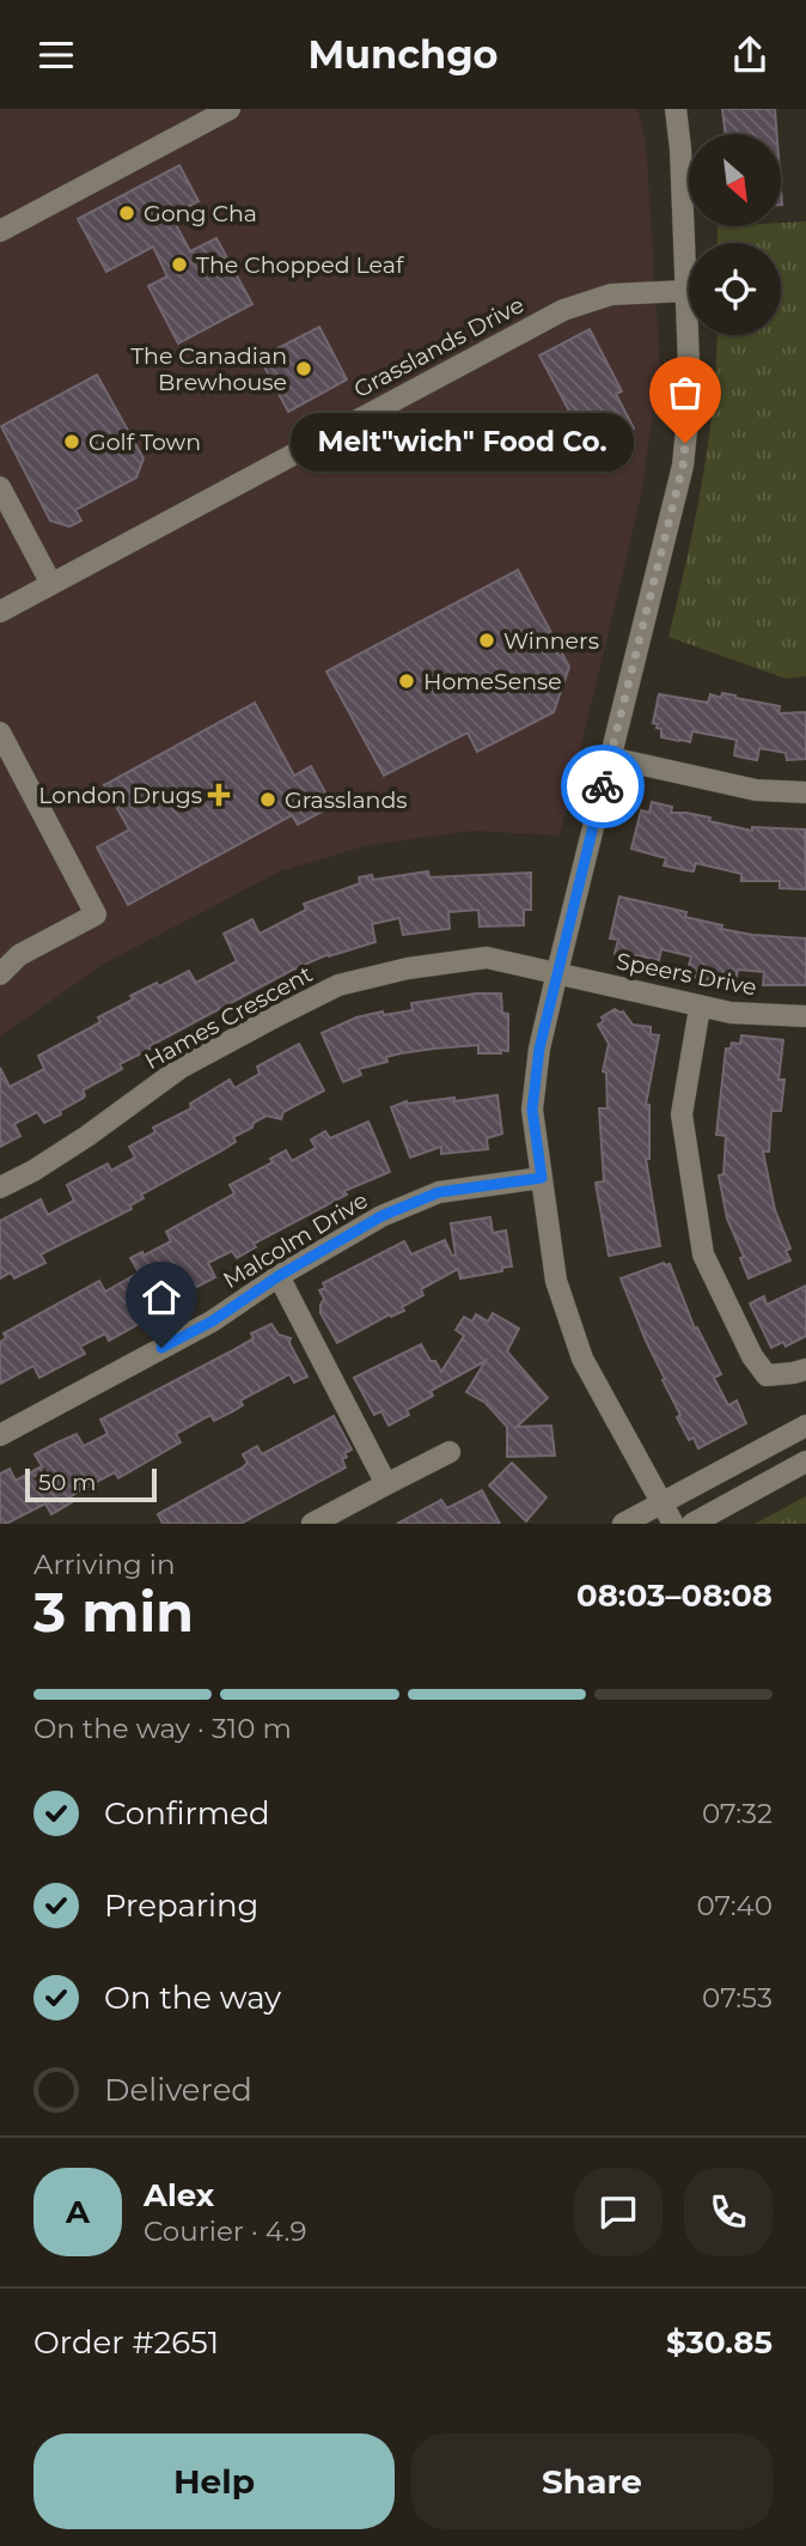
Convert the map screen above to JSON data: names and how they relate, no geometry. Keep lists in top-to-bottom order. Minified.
{"streets":{"street":["Grasslands Drive","Speers Drive","Hames Crescent","Malcolm Drive"]},"crossings":[["Speers Drive","Hames Crescent"]],"places":{"other":["Gong Cha","The Chopped Leaf","The Canadian Brewhouse","Golf Town","Melt\"wich\" Food Co.","Winners","HomeSense","Grasslands"],"health":["London Drugs"]},"scale_bar":"50 m","north":"bottom right","page":{"header":"Munchgo","bubble":"Melt\"wich\" Food Co.","scale":"50 m","heading":["3 min","Arriving in","08:03–08:08"],"panel":["Alex","Courier · 4.9","Order #2651","$30.85"],"bar":"On the way · 310 m","list":[["Confirmed","07:32"],["Preparing","07:40"],["On the way","07:53"],"Delivered"],"round":"A","buttons":["Help","Share"]}}
